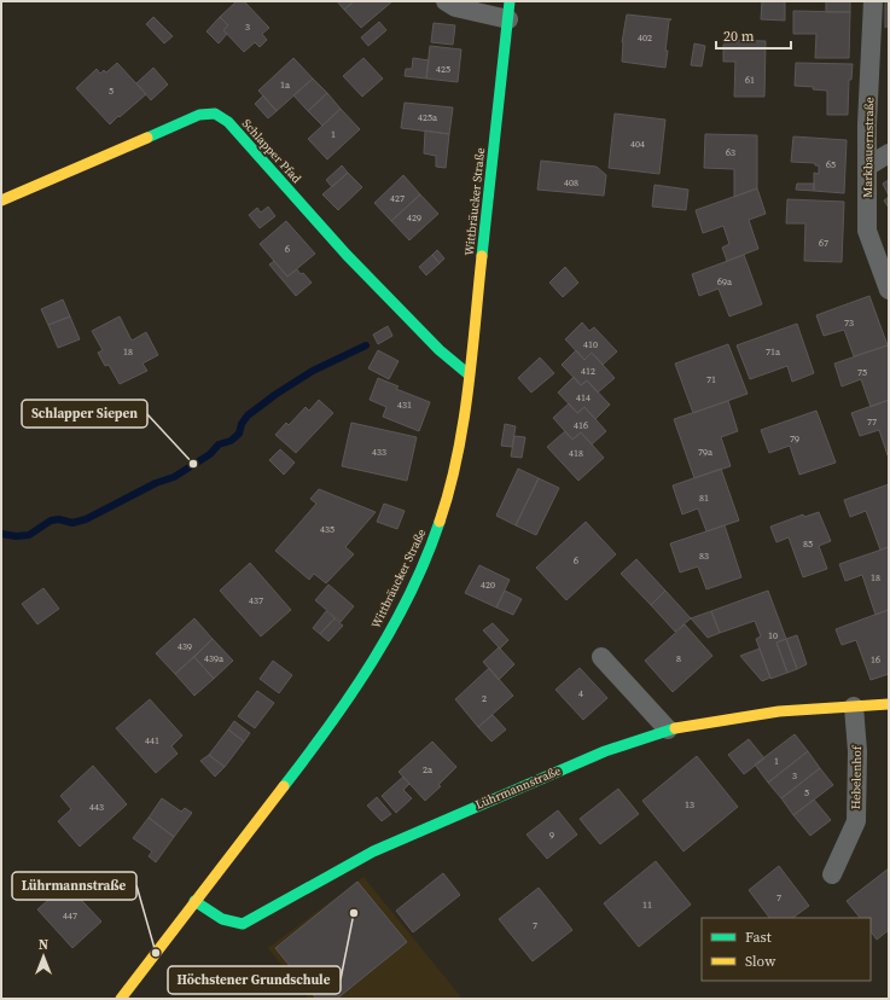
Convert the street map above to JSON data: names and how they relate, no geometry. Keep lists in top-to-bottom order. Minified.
{"streets":{"street":["Markbauernstraße","Schlapper Pfad","Wittbräucker Straße","Hebelenhof","Lührmannstraße"]},"crossings":[["Schlapper Pfad","Wittbräucker Straße"],["Wittbräucker Straße","Lührmannstraße"],["Hebelenhof","Lührmannstraße"]],"places":["Schlapper Siepen","Höchstener Grundschule","Lührmannstraße"],"house_numbers":["3","402","425","61","1a","5","425a","1","404","63","65","408","427","429","67","6","69a","73","410","18","71a","412","75","71","414","431","77","416","79","433","79a","418","81","435","85","83","6","18","420","437","10","439","439a","8","16","4","2","441","1","2a","3","5","13","443","9","7","11","447","7"],"legend":["Fast","Slow"],"scale_bar":"20 m","north":"top"}
